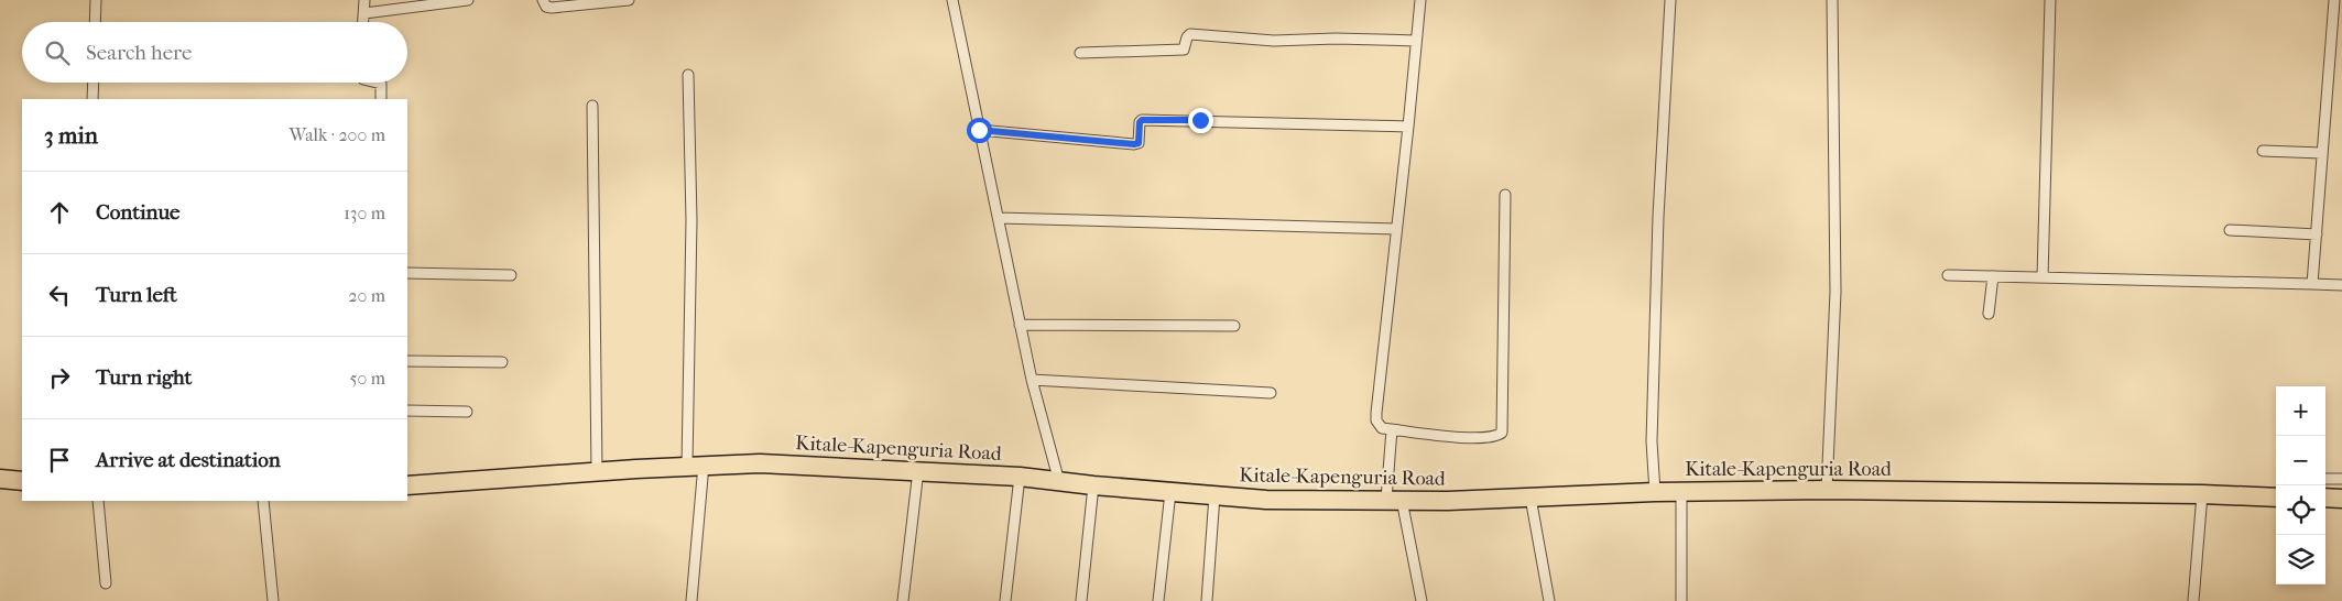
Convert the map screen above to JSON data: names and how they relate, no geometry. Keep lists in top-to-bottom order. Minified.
{"streets":{"highway":["Kitale-Kapenguria Road"]},"page":{"search":"Search here","heading":["3 min","Walk · 200 m"],"list":[["Continue","130 m"],["Turn left","20 m"],["Turn right","50 m"],"Arrive at destination"],"map_buttons":["+","−"]}}
